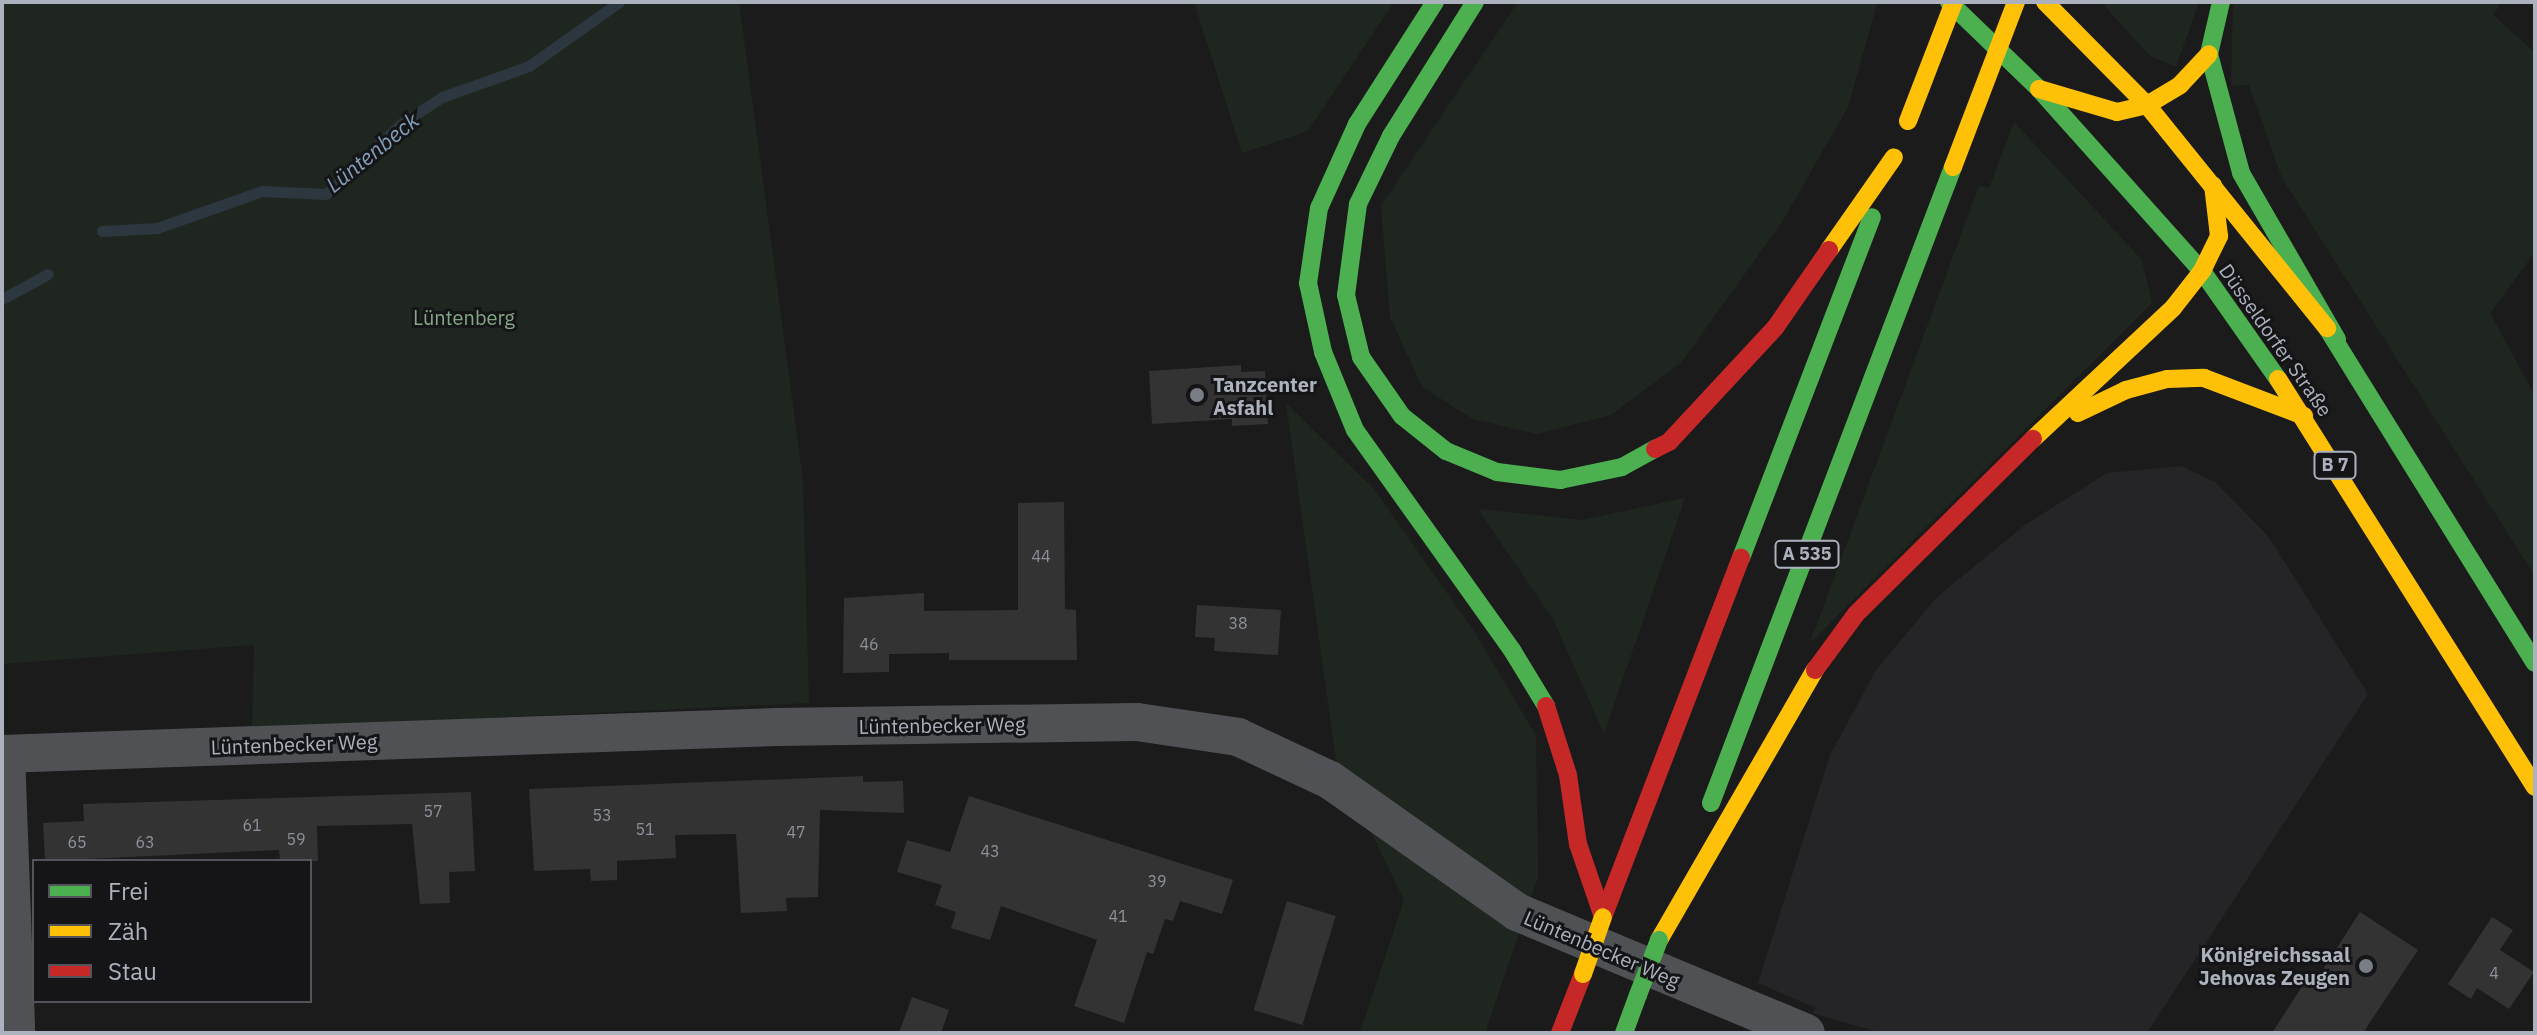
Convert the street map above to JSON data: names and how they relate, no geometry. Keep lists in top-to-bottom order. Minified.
{"streets":{"main road":["Düsseldorfer Straße","B 7","A 535"],"street":["Lüntenbecker Weg"]},"crossings":[["Düsseldorfer Straße","A 535"]],"water":["Lüntenbeck"],"parks":["Lüntenberg"],"places":["Tanzcenter Asfahl","Königreichssaal Jehovas Zeugen"],"house_numbers":["44","38","46","57","53","61","51","47","59","65","63","43","39","41","4"],"legend":["Frei","Zäh","Stau"]}
